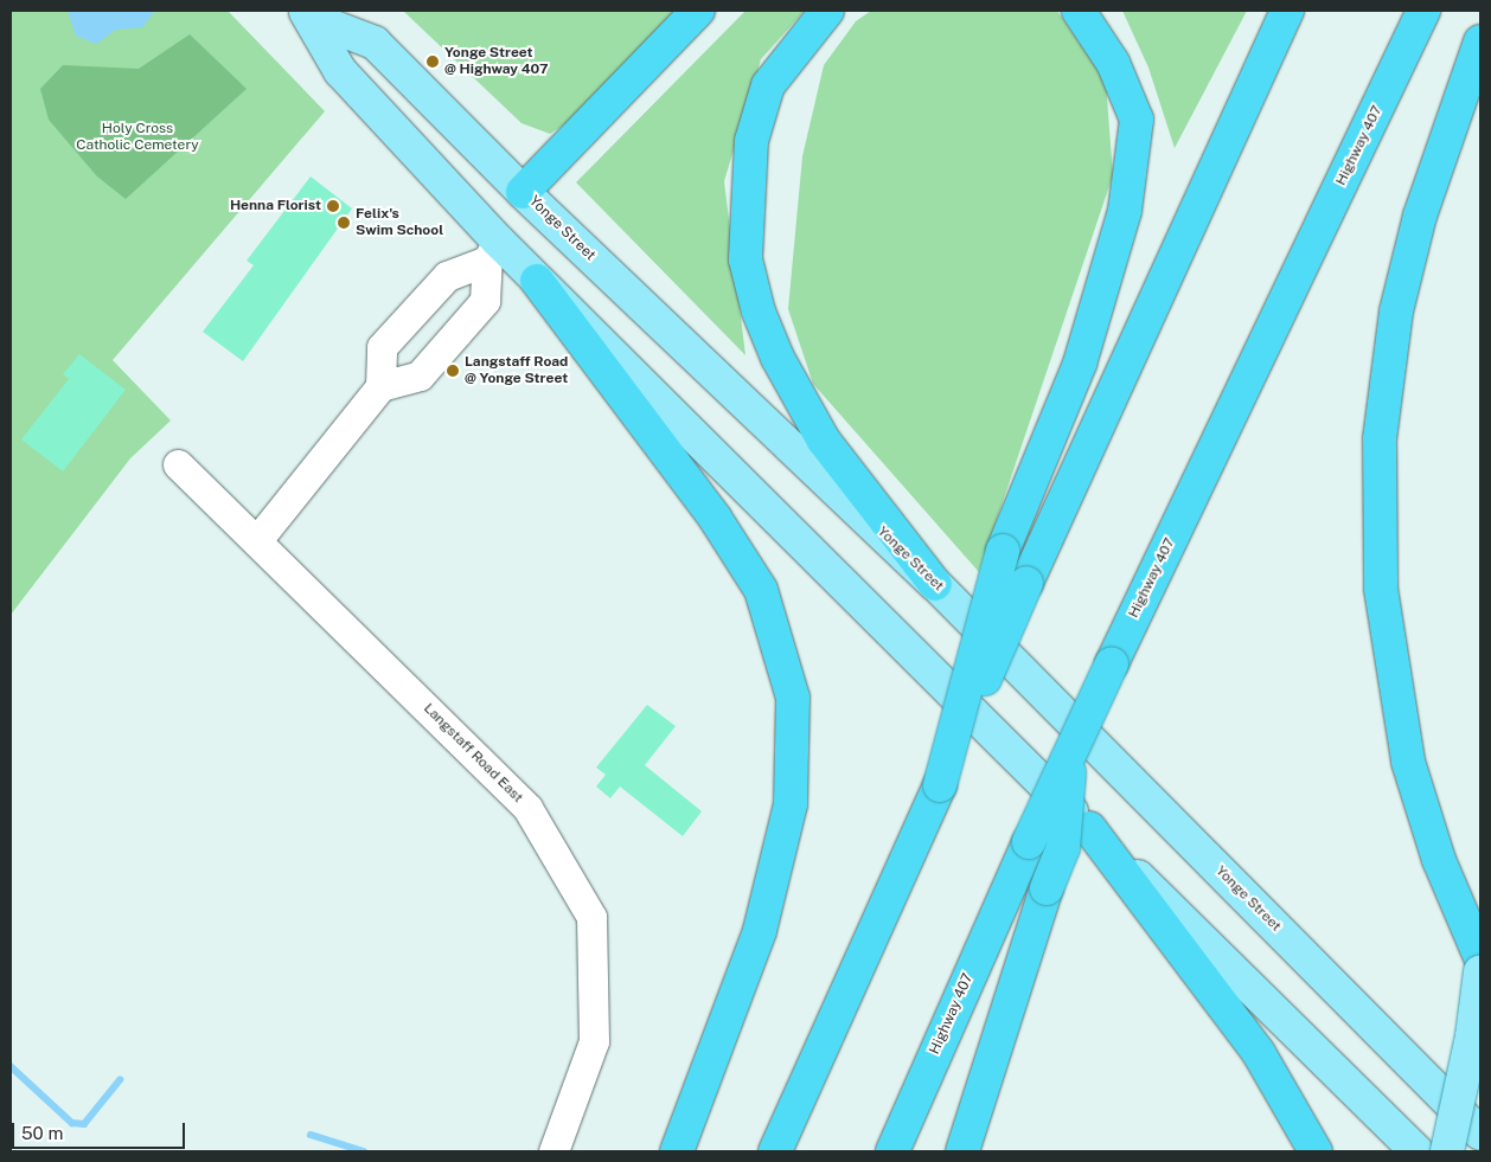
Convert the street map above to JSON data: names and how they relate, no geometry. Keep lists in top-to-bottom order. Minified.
{"streets":{"highway":["Highway 407"],"main road":["Yonge Street"],"street":["Langstaff Road East"]},"parks":["Holy Cross Catholic Cemetery"],"places":["Yonge Street @ Highway 407","Henna Florist","Felix's Swim School","Langstaff Road @ Yonge Street"],"scale_bar":"50 m"}
